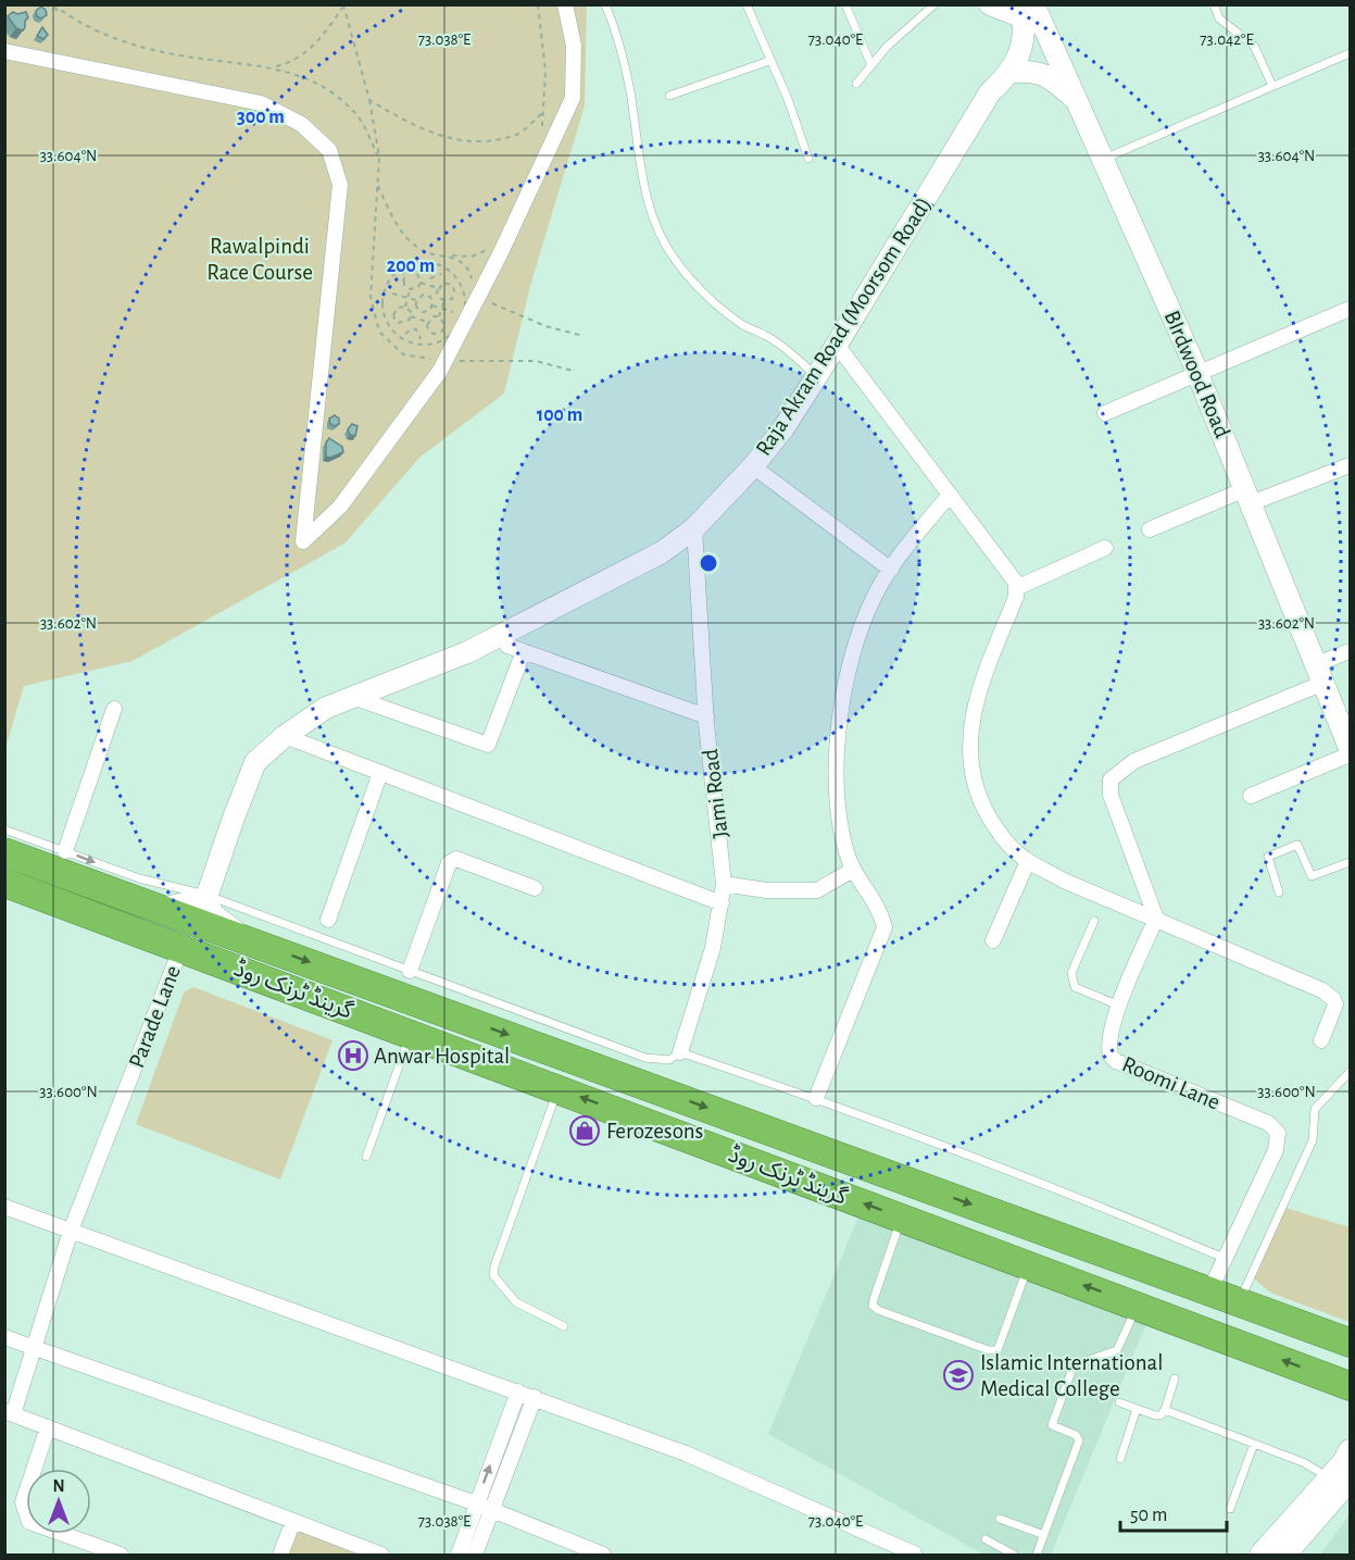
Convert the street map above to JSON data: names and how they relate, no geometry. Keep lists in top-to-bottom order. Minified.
{"streets":{"highway":["گرینڈ ٹرنک روڈ"],"street":["Raja Akram Road (Moorsom Road)","BIrdwood Road","Jami Road","Parade Lane","Roomi Lane"]},"crossings":[["Raja Akram Road (Moorsom Road)","BIrdwood Road"],["Raja Akram Road (Moorsom Road)","Jami Road"],["Raja Akram Road (Moorsom Road)","گرینڈ ٹرنک روڈ"],["گرینڈ ٹرنک روڈ","Parade Lane"],["گرینڈ ٹرنک روڈ","Roomi Lane"]],"parks":["Rawalpindi Race Course"],"places":{"hospital":["Anwar Hospital"],"shop":["Ferozesons"],"school or university":["Islamic International Medical College"]},"scale_bar":"50 m","north":"top","coordinates":["73.038°E","73.040°E","73.042°E","33.604°N","33.602°N","33.600°N"],"rings":["300 m","200 m","100 m"]}
